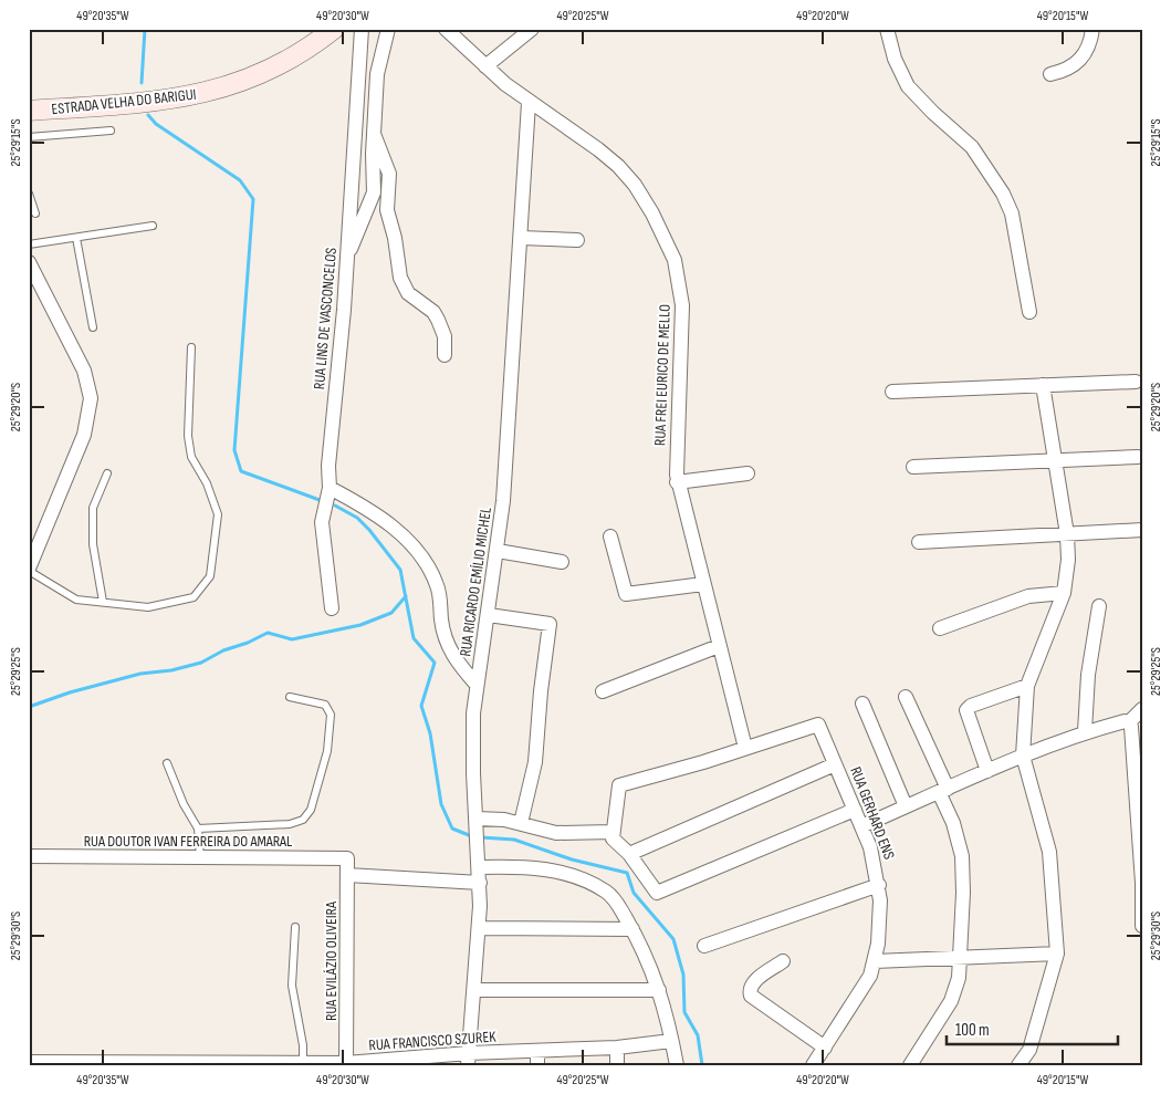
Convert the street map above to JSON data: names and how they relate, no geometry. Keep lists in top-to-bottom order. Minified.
{"streets":{"street":["ESTRADA VELHA DO BARIGUI","RUA LINS DE VASCONCELOS","RUA FREI EURICO DE MELLO","RUA RICARDO EMÍLIO MICHEL","RUA GERHARD ENS","RUA DOUTOR IVAN FERREIRA DO AMARAL","RUA EVILÁZIO OLIVEIRA","RUA FRANCISCO SZUREK"]},"crossings":[["RUA FREI EURICO DE MELLO","RUA RICARDO EMÍLIO MICHEL"],["RUA FREI EURICO DE MELLO","RUA GERHARD ENS"],["RUA RICARDO EMÍLIO MICHEL","RUA FRANCISCO SZUREK"],["RUA DOUTOR IVAN FERREIRA DO AMARAL","RUA EVILÁZIO OLIVEIRA"],["RUA EVILÁZIO OLIVEIRA","RUA FRANCISCO SZUREK"]],"scale_bar":"100 m","coordinates":["49°20'35\"W","49°20'30\"W","49°20'25\"W","49°20'20\"W","49°20'15\"W","25°29'15\"S","25°29'20\"S","25°29'25\"S","25°29'30\"S"]}
